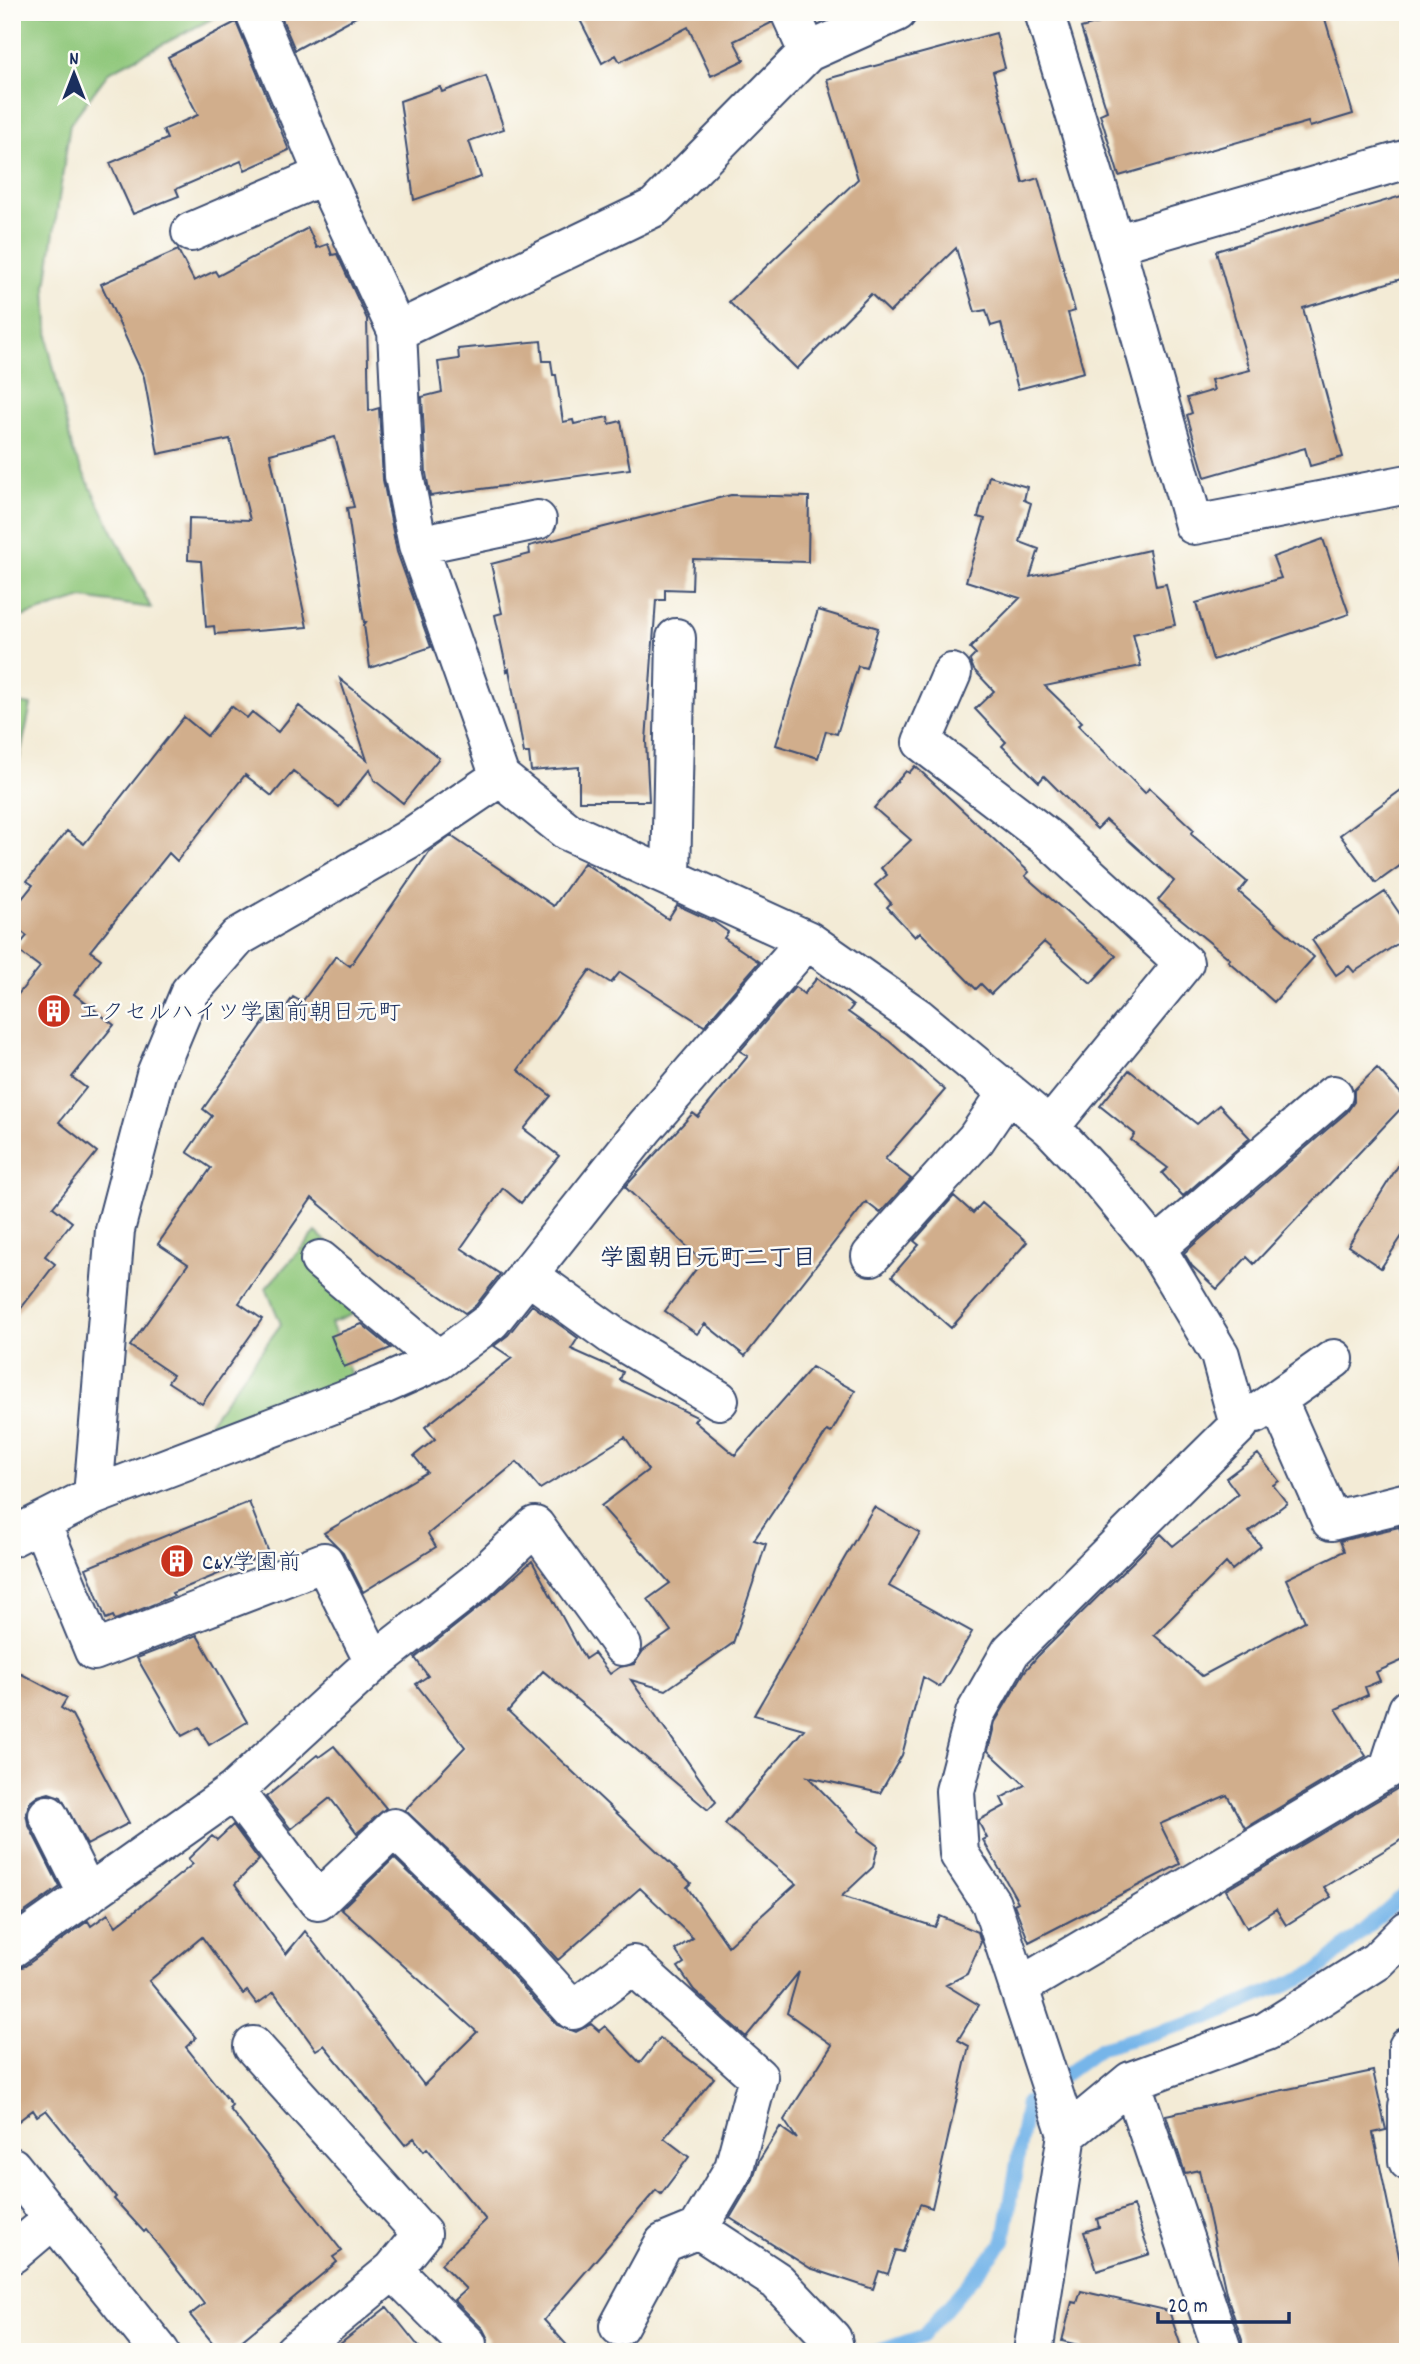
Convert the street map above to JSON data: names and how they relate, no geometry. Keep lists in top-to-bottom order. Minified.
{"districts":["学園朝日元町二丁目"],"places":{"building":["エクセルハイツ学園前朝日元町","C&Y学園前"]},"scale_bar":"20 m","north":"top"}
